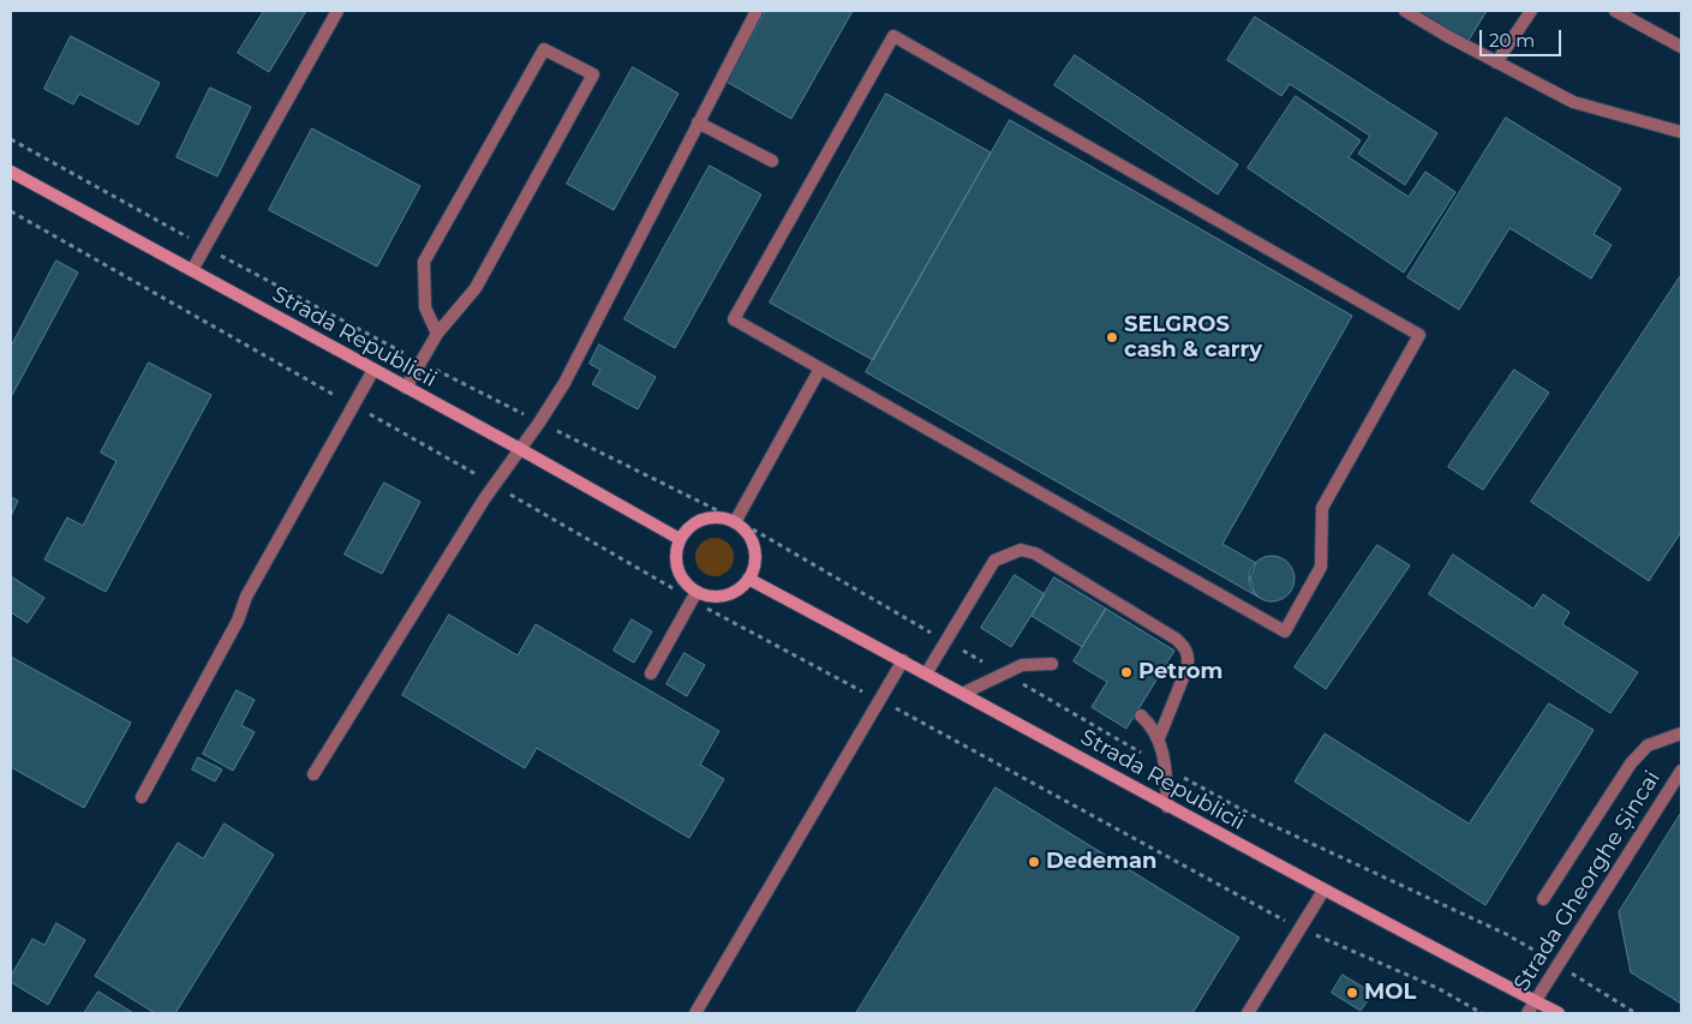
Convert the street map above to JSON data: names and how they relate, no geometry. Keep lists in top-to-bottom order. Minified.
{"streets":{"main road":["Strada Republicii"],"street":["Strada Gheorghe Șincai"]},"crossings":[["Strada Republicii","Strada Gheorghe Șincai"]],"places":["SELGROS cash & carry","Petrom","Dedeman","MOL"],"scale_bar":"20 m"}
